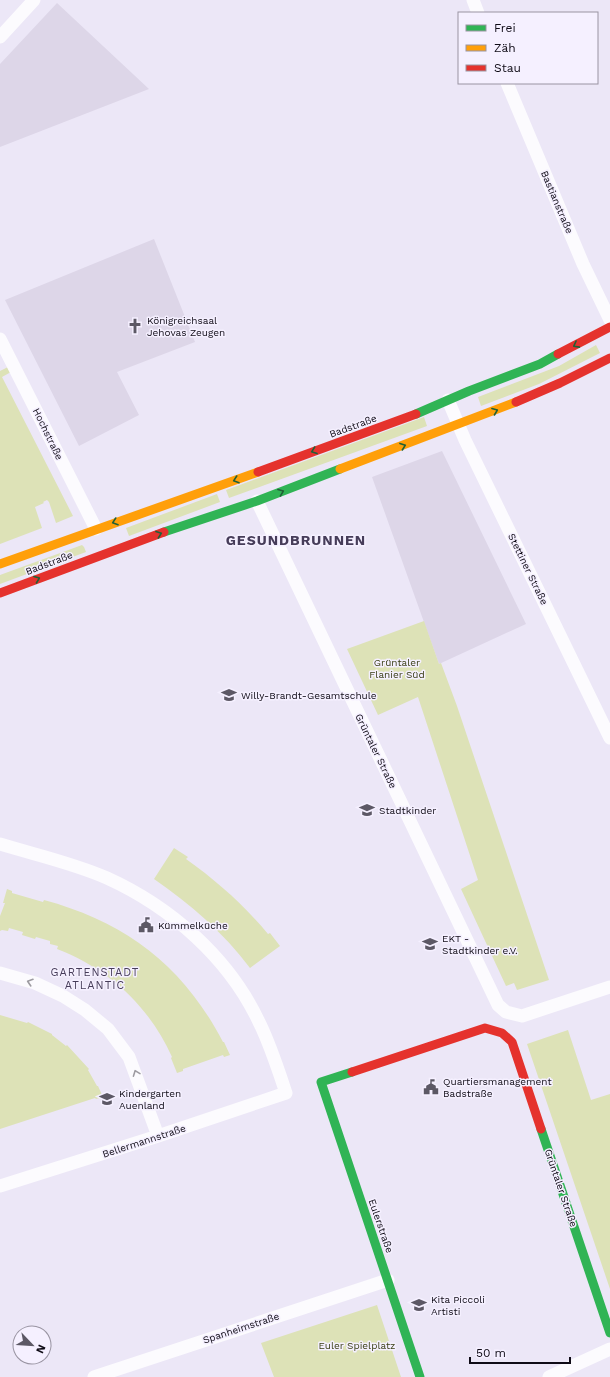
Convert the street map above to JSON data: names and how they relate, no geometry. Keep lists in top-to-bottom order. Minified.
{"streets":{"main road":["Badstraße","Grüntaler Straße","Eulerstraße"],"street":["Bastianstraße","Hochstraße","Stettiner Straße","Bellermannstraße","Spanheimstraße"]},"crossings":[["Badstraße","Hochstraße"],["Badstraße","Stettiner Straße"],["Badstraße","Grüntaler Straße"],["Grüntaler Straße","Eulerstraße"],["Eulerstraße","Spanheimstraße"]],"districts":["GESUNDBRUNNEN","GARTENSTADT ATLANTIC"],"parks":["Grüntaler Flanier Süd","Euler Spielplatz"],"places":{"church":["Königreichsaal Jehovas Zeugen"],"school or university":["Willy-Brandt-Gesamtschule","Stadtkinder","EKT - Stadtkinder e.V.","Kindergarten Auenland","Kita Piccoli Artisti"],"public building":["Kümmelküche","Quartiersmanagement Badstraße"]},"legend":["Frei","Zäh","Stau"],"scale_bar":"50 m","north":"bottom right"}
